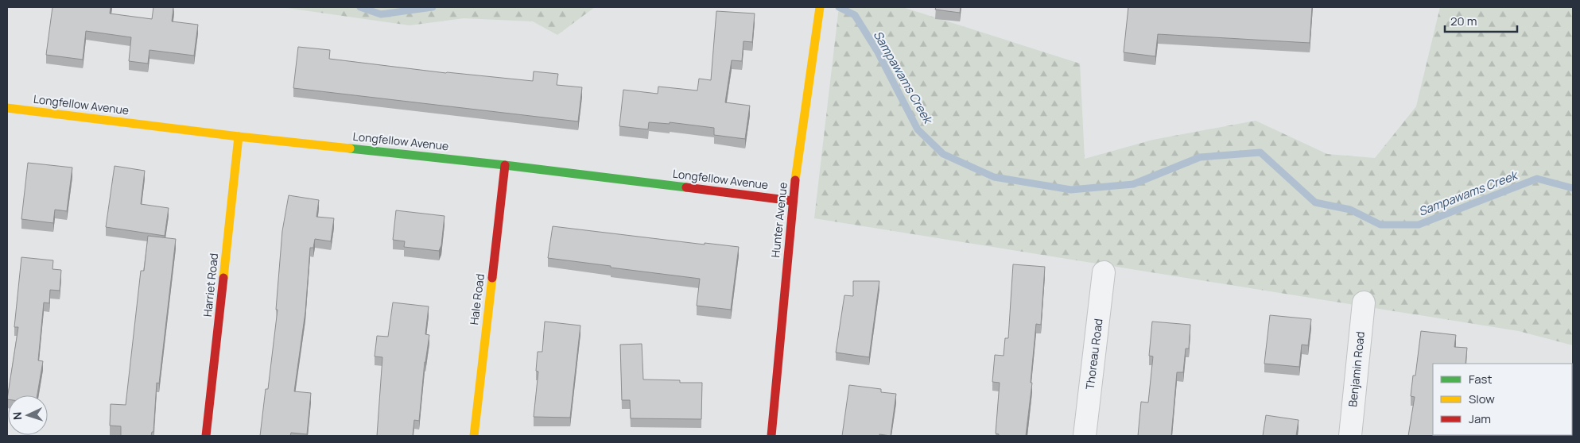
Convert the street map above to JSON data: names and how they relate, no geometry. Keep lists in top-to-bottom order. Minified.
{"streets":{"street":["Longfellow Avenue","Hunter Avenue","Harriet Road","Hale Road","Thoreau Road","Benjamin Road"]},"crossings":[["Longfellow Avenue","Hunter Avenue"],["Longfellow Avenue","Harriet Road"],["Longfellow Avenue","Hale Road"]],"water":["Sampawams Creek"],"legend":["Fast","Slow","Jam"],"scale_bar":"20 m","north":"left"}
